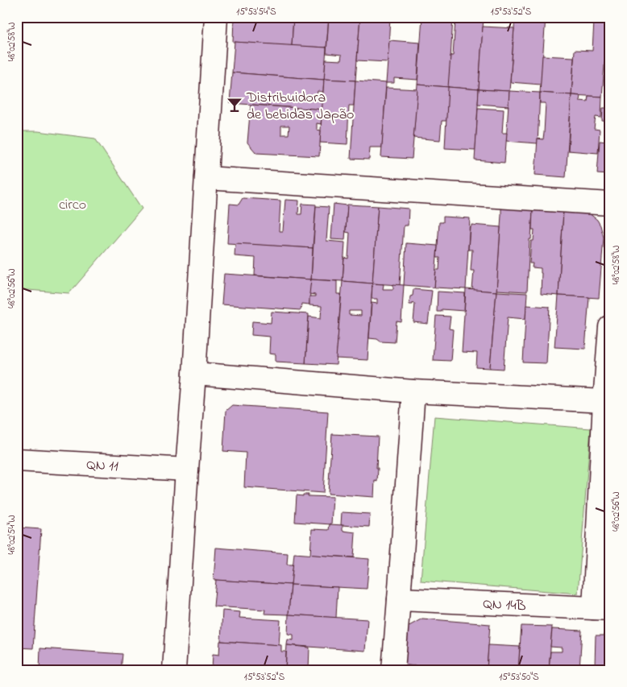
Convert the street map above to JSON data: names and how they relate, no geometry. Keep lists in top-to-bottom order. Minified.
{"streets":{"street":["QN 11","QN 14B"]},"parks":["circo"],"places":{"bar":["Distribuidora de bebidas Japão"]},"coordinates":["15°53'54\"S","15°53'52\"S","48°02'58\"W","48°02'56\"W","48°02'54\"W","15°53'50\"S"]}
